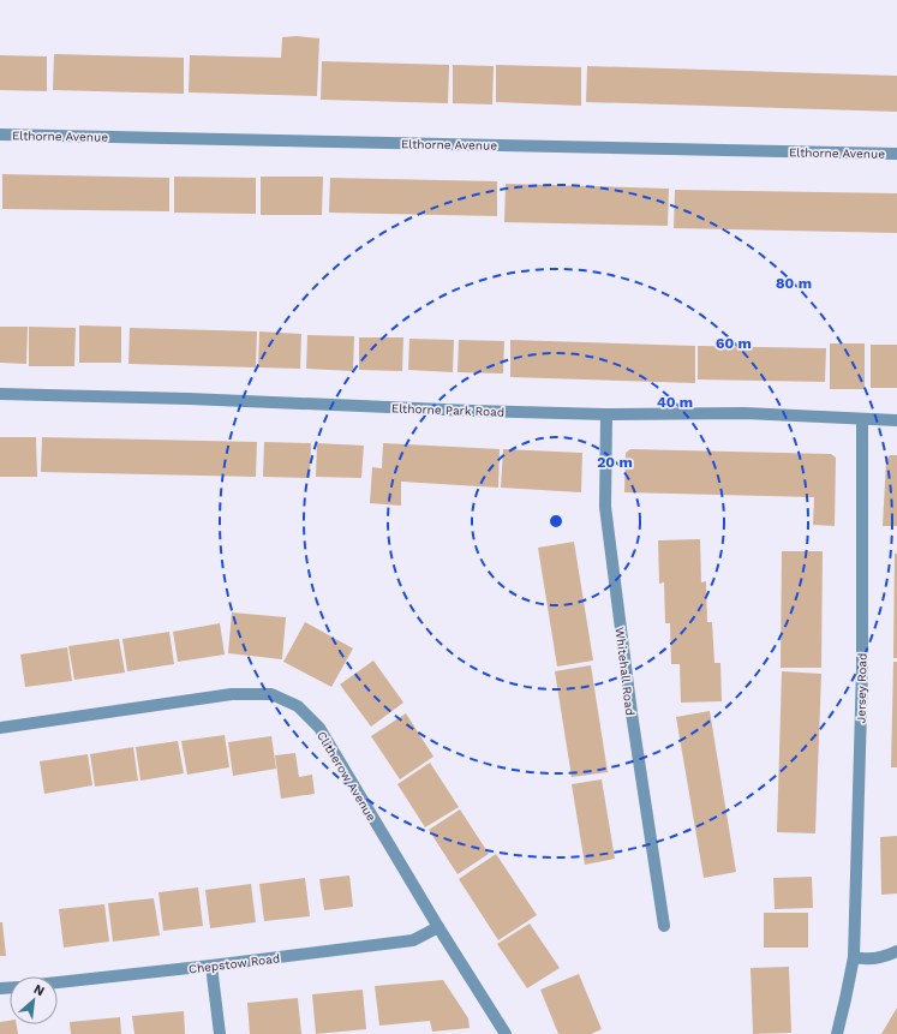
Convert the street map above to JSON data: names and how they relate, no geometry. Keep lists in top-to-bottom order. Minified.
{"streets":{"street":["Elthorne Avenue","Elthorne Park Road","Whitehall Road","Jersey Road","Clitherow Avenue","Chepstow Road"]},"crossings":[["Elthorne Park Road","Whitehall Road"],["Elthorne Park Road","Jersey Road"],["Clitherow Avenue","Chepstow Road"]],"north":"top right","rings":["80 m","60 m","40 m","20 m"]}
